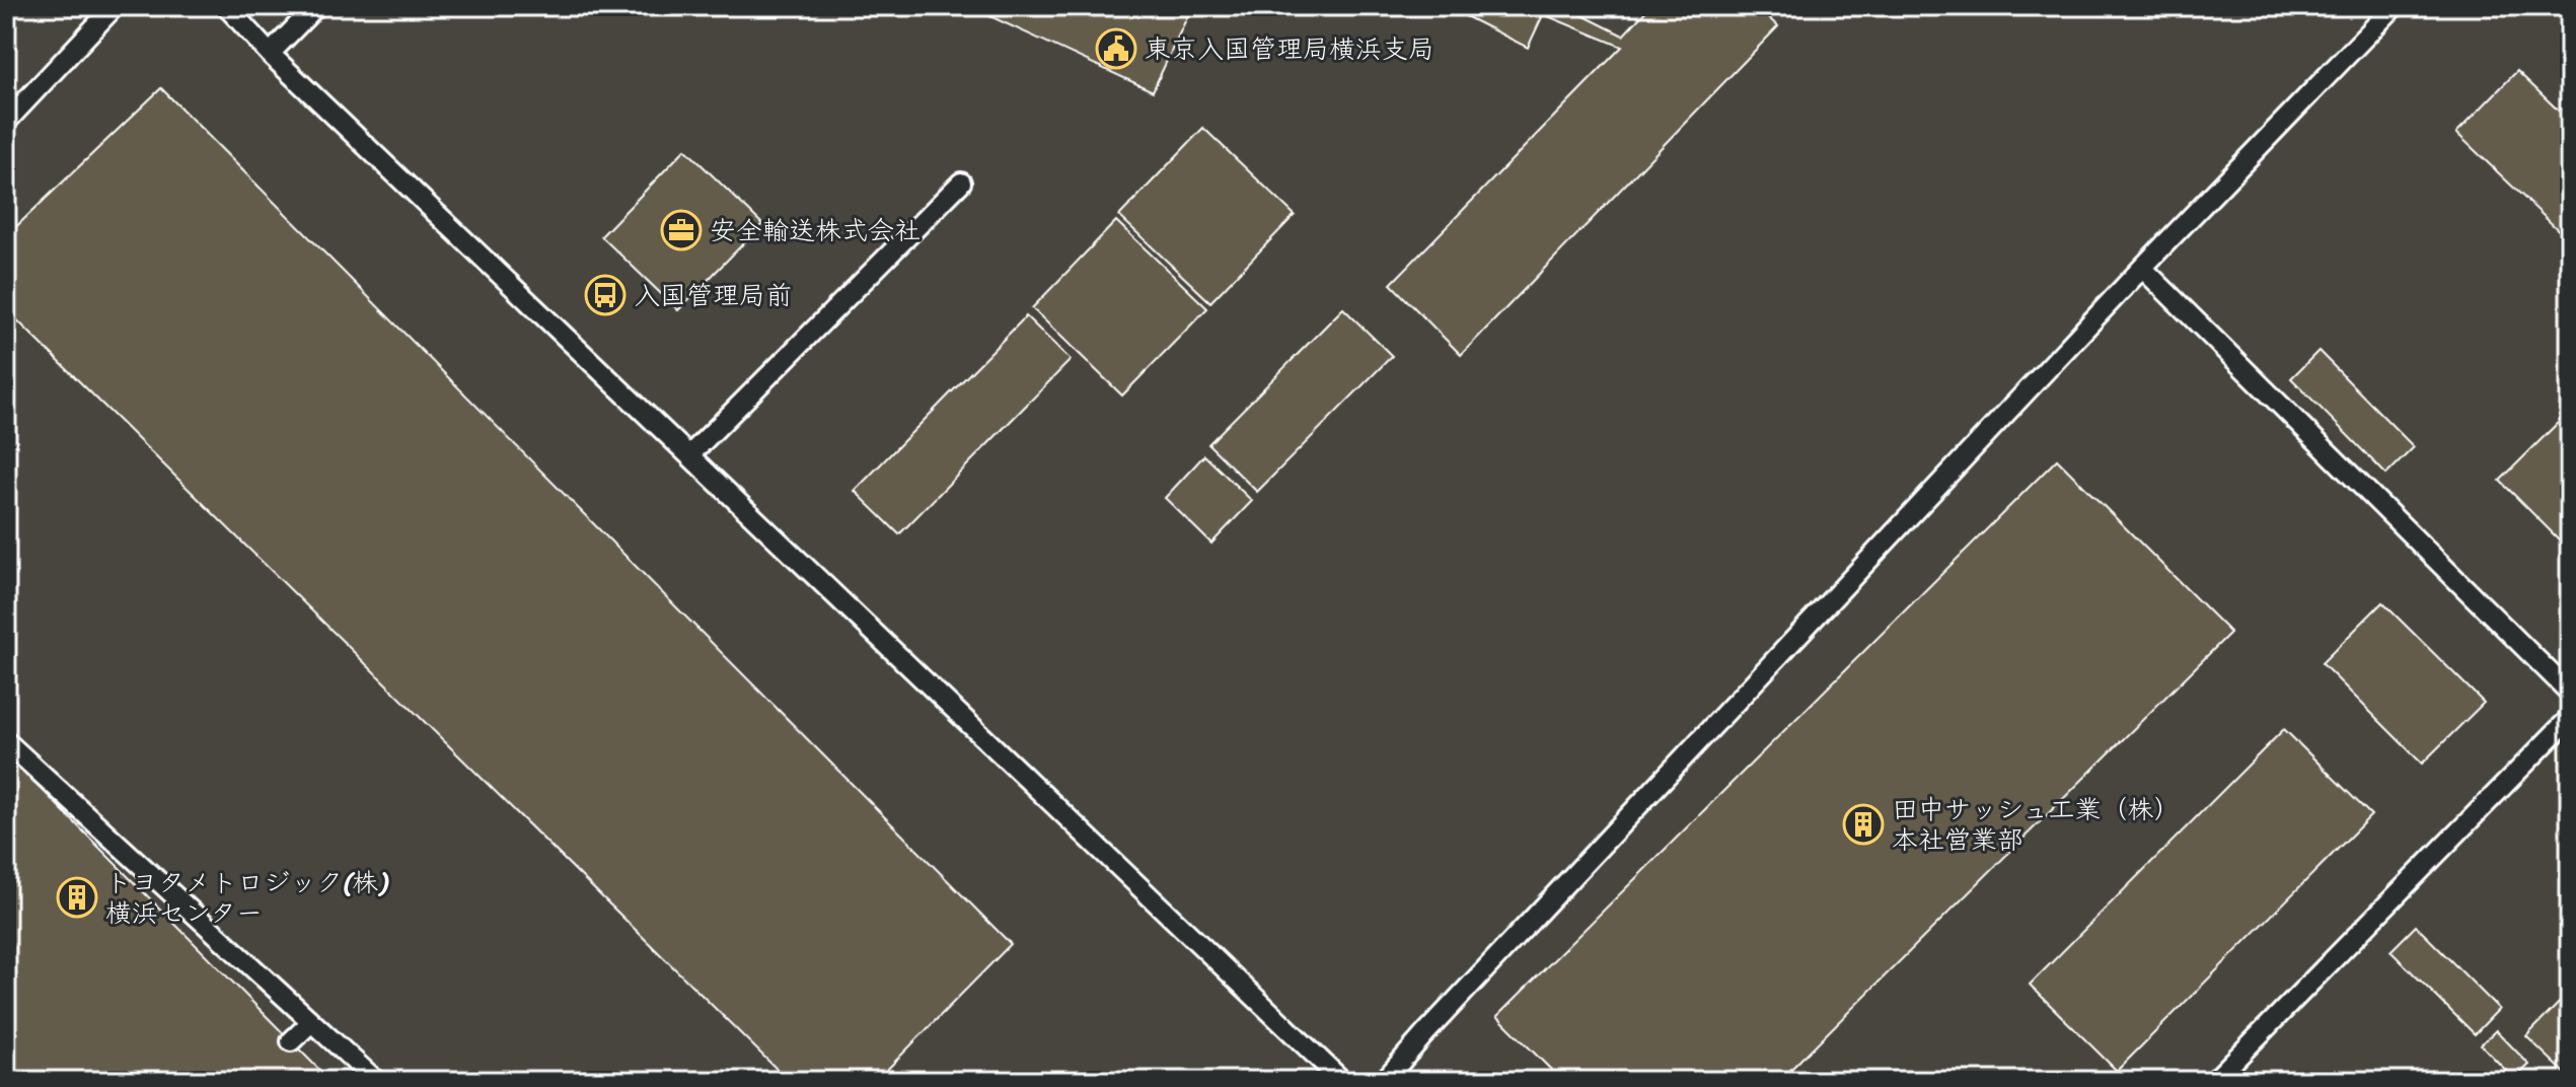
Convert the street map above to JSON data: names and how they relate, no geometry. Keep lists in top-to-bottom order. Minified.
{"places":{"public building":["東京入国管理局横浜支局"],"office":["安全輸送株式会社"],"bus stop":["入国管理局前"],"building":["田中サッシュ工業（株） 本社営業部","トヨタメトロジック(株) 横浜センター"]}}
